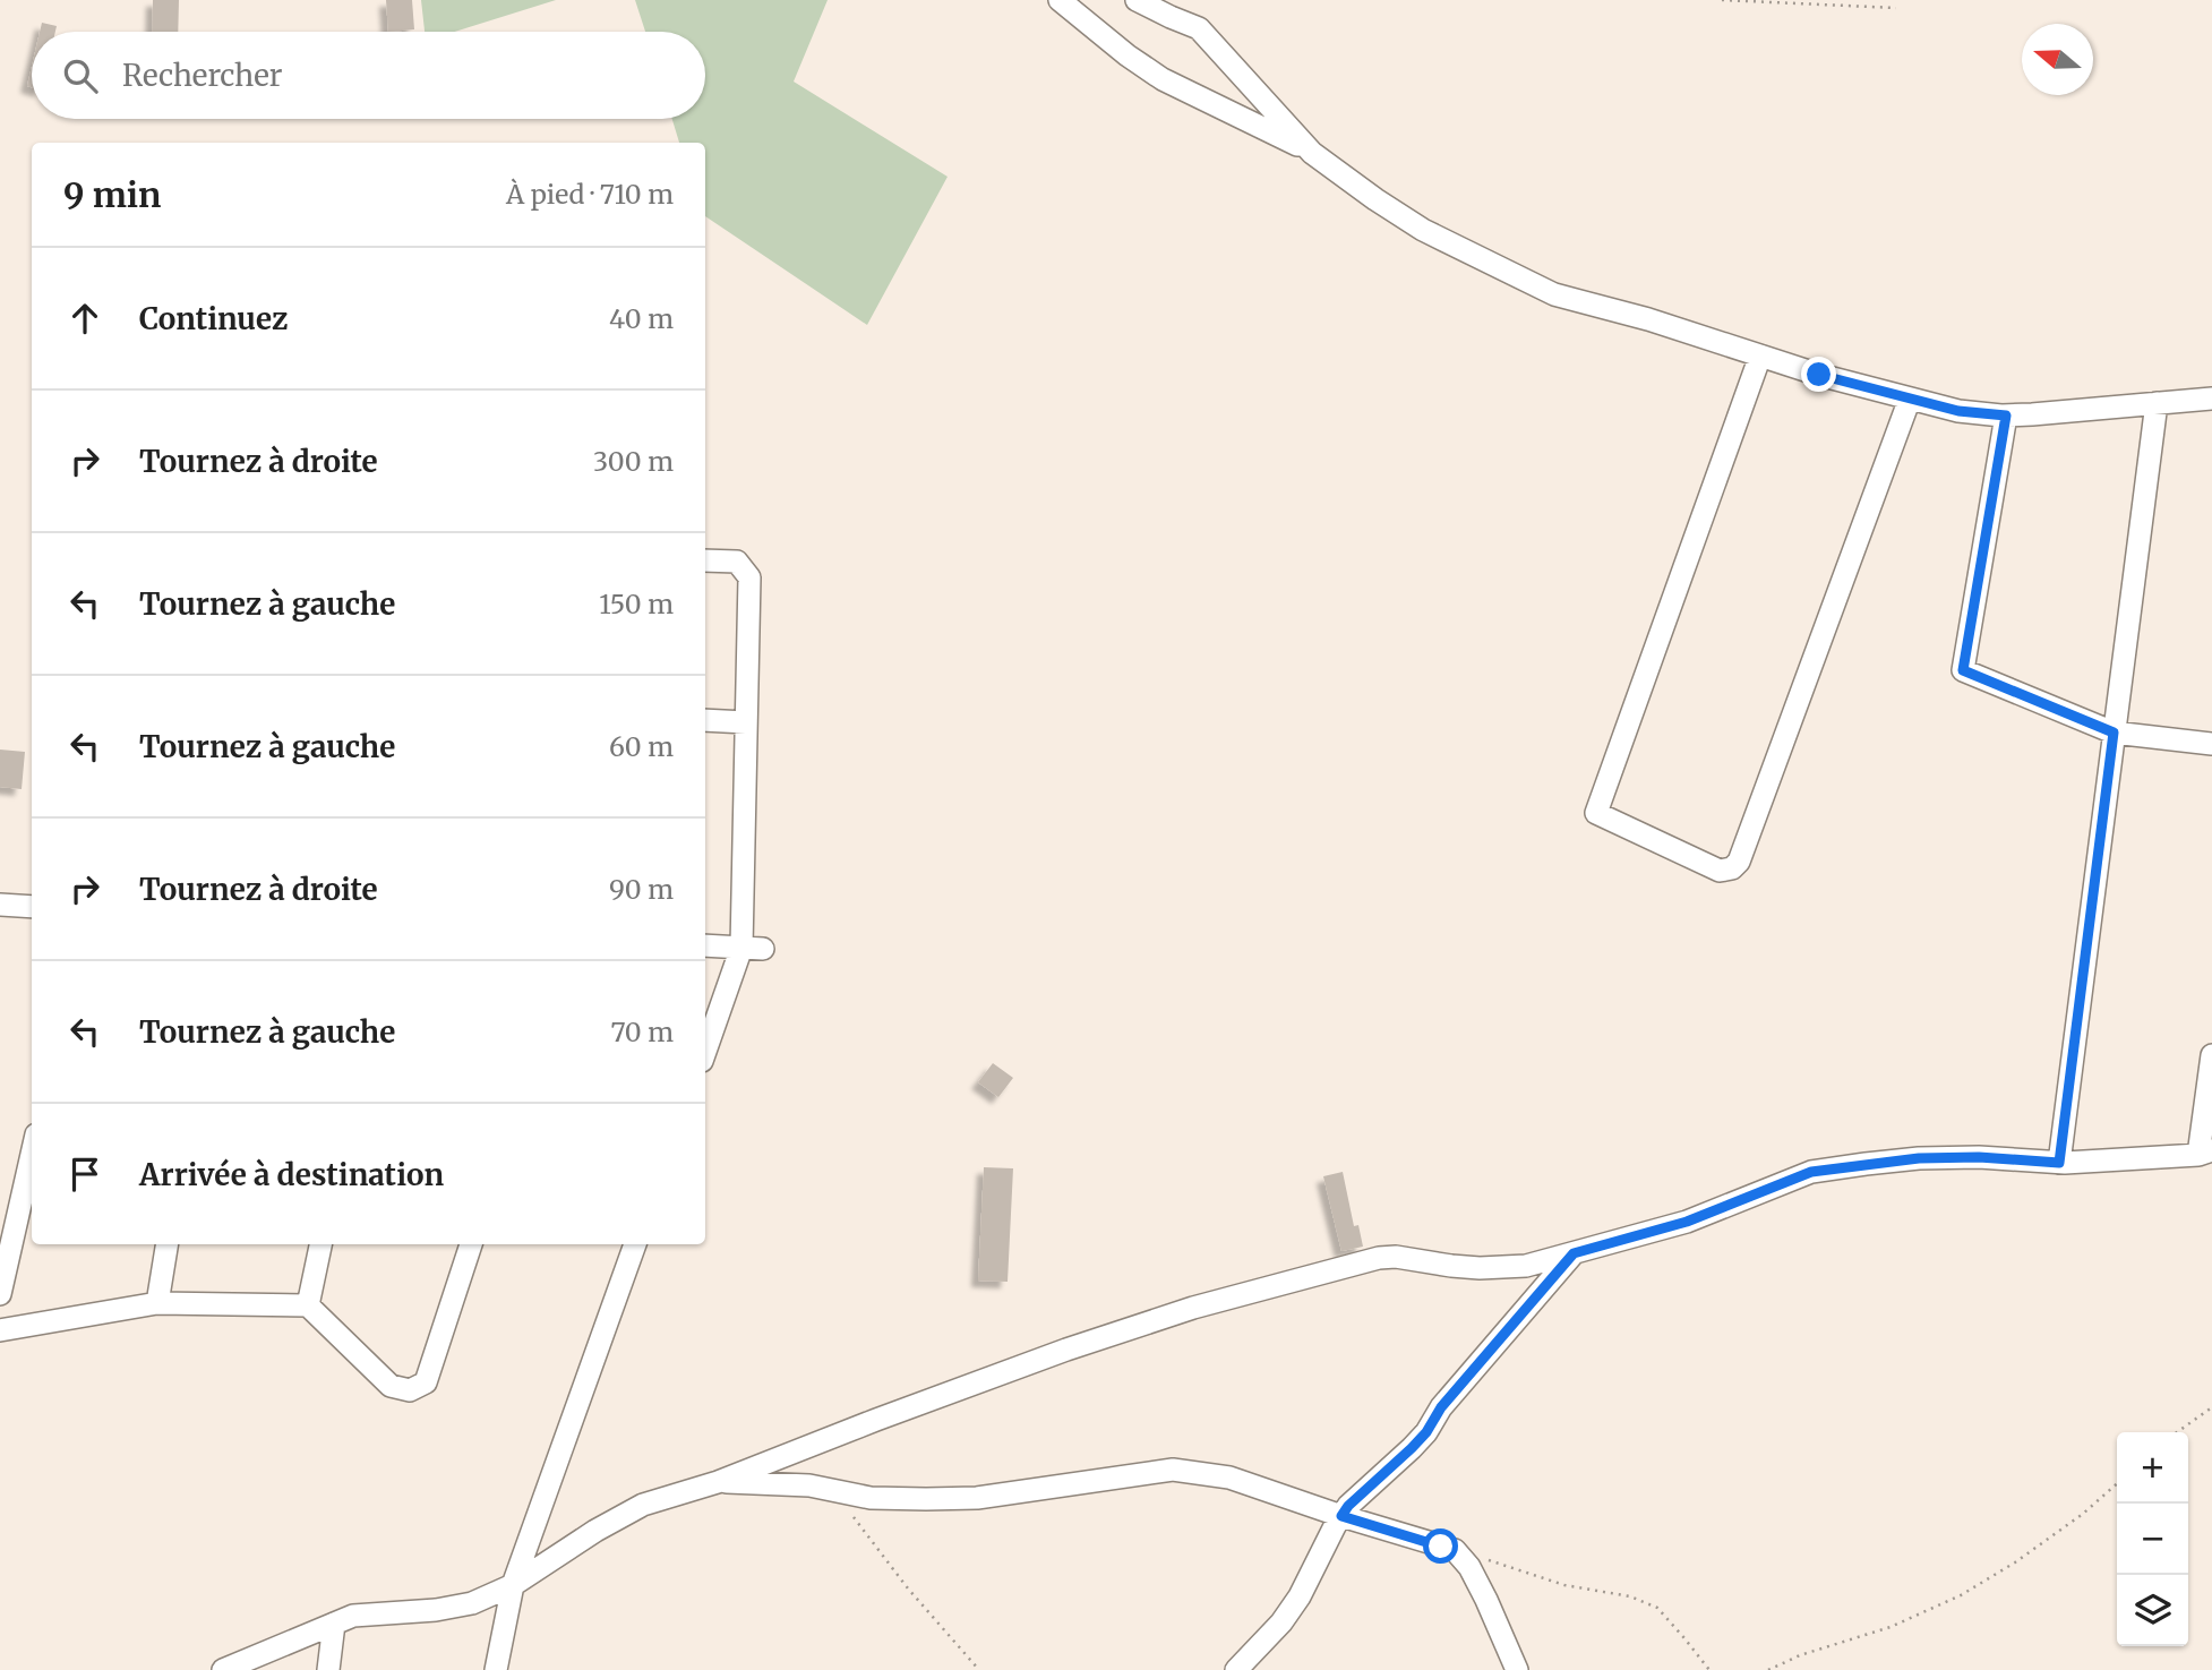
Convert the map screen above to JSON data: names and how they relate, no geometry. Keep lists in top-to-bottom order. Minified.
{"north":"left","page":{"search":"Rechercher","heading":["9 min","À pied · 710 m"],"list":[["Continuez","40 m"],["Tournez à droite","300 m"],["Tournez à gauche","150 m"],["Tournez à gauche","60 m"],["Tournez à droite","90 m"],["Tournez à gauche","70 m"],"Arrivée à destination"],"map_buttons":["+","−"]}}
